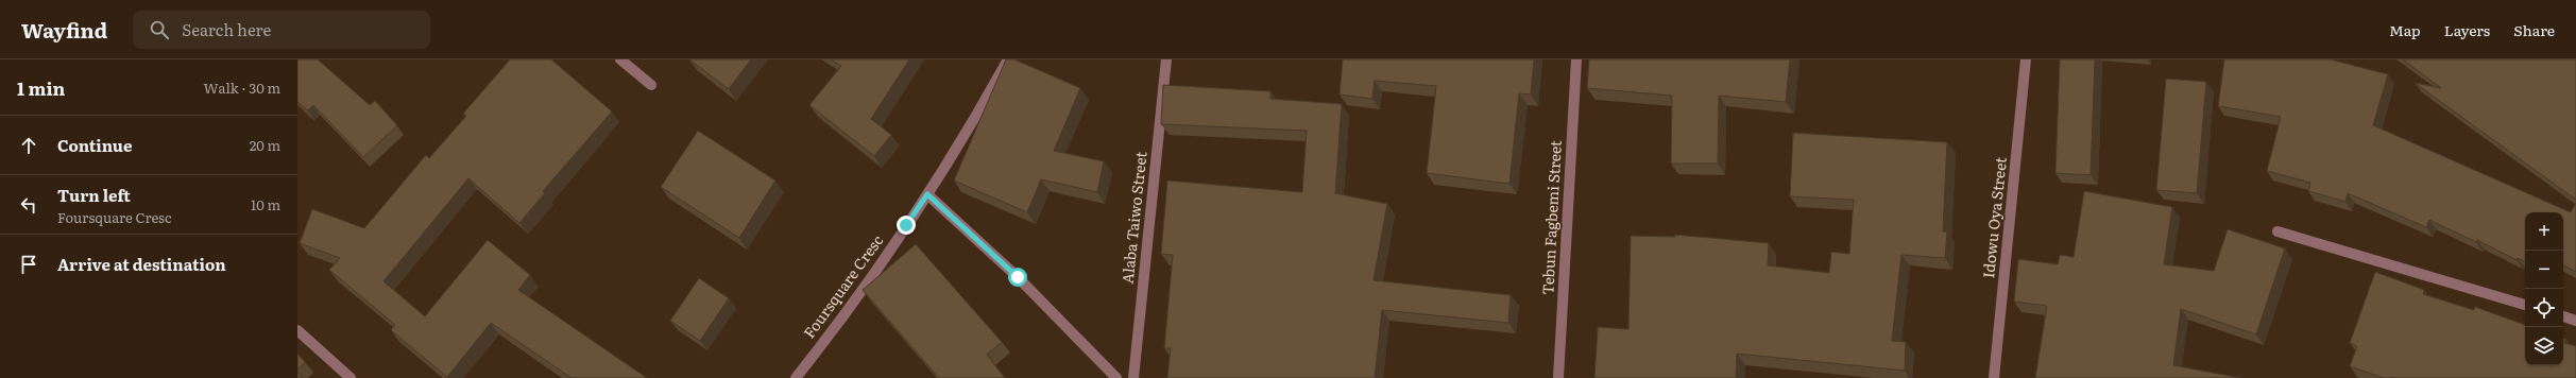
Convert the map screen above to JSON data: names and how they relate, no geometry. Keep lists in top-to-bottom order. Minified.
{"streets":{"street":["Alaba Taiwo Street","Tebun Fagbemi Street","Idowu Oya Street","Foursquare Cresc"]},"page":{"header":"Wayfind","search":"Search here","nav":["Map","Layers","Share"],"heading":["1 min","Walk · 30 m"],"list":[["Continue","20 m"],["Turn left","Foursquare Cresc","10 m"],"Arrive at destination"],"map_buttons":["+","−"]}}
